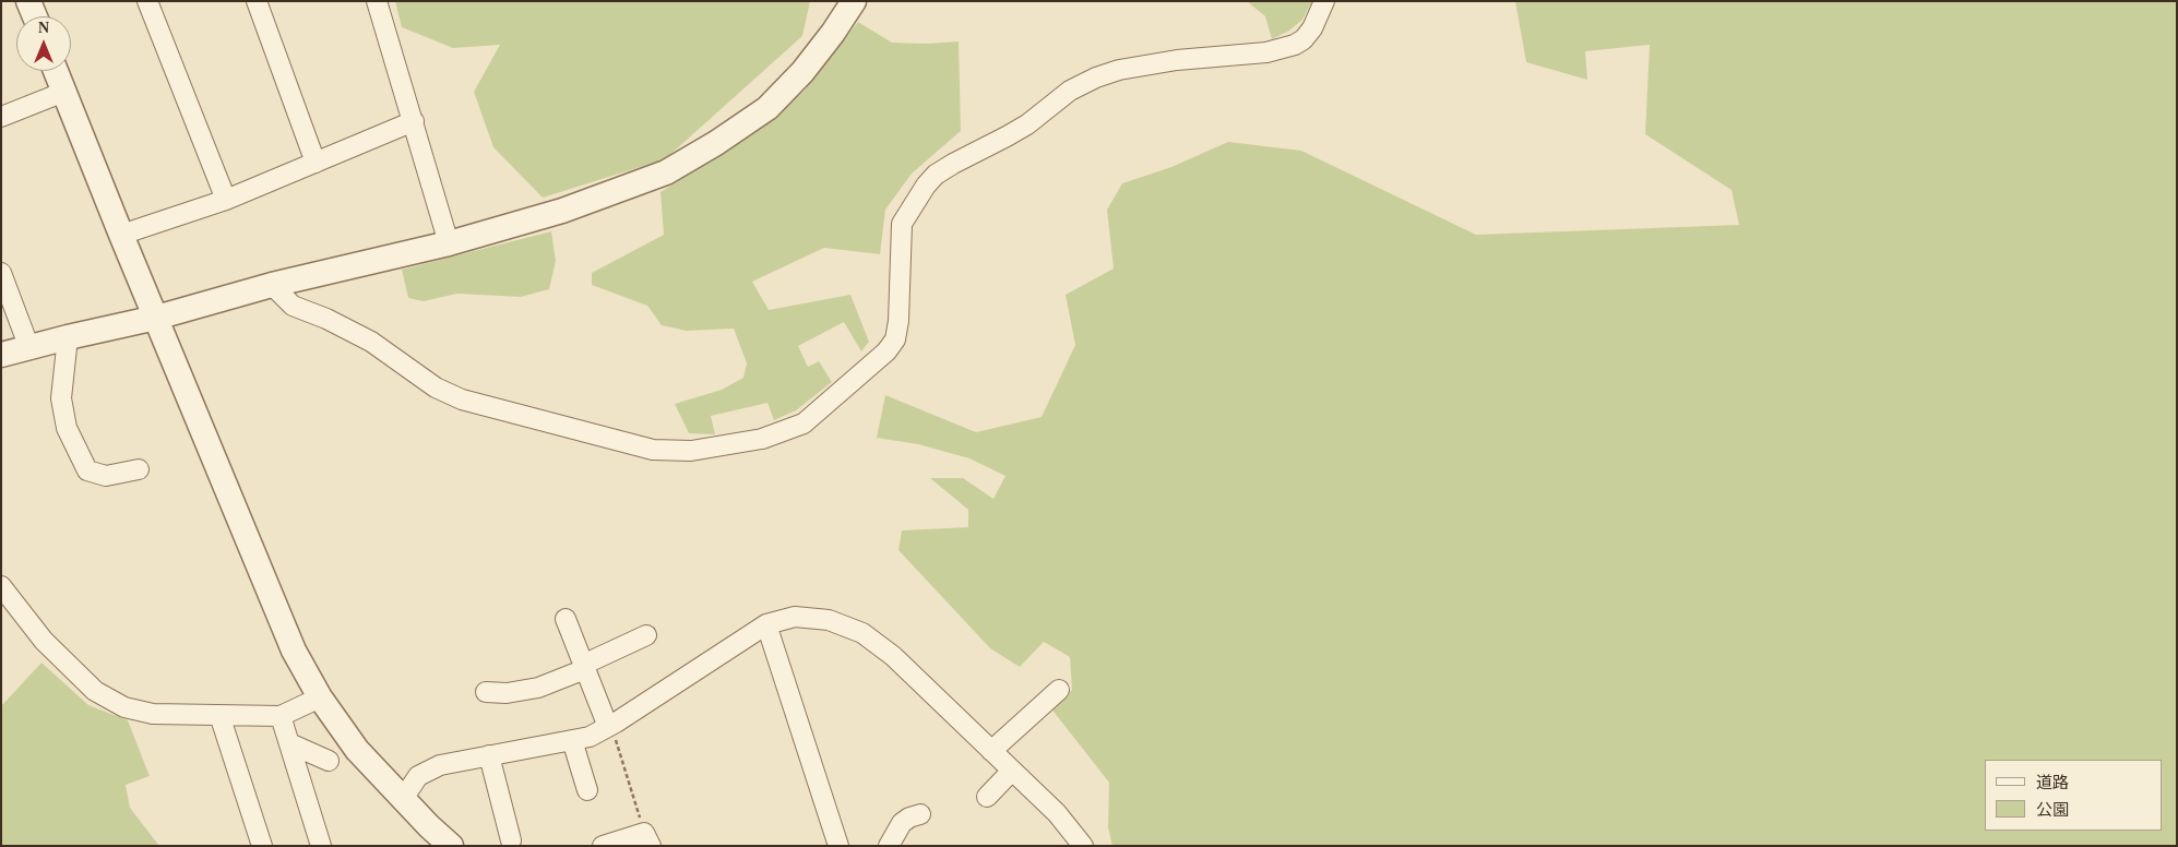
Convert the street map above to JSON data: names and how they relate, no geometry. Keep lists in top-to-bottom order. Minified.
{"legend":["道路","公園"],"north":"top"}
